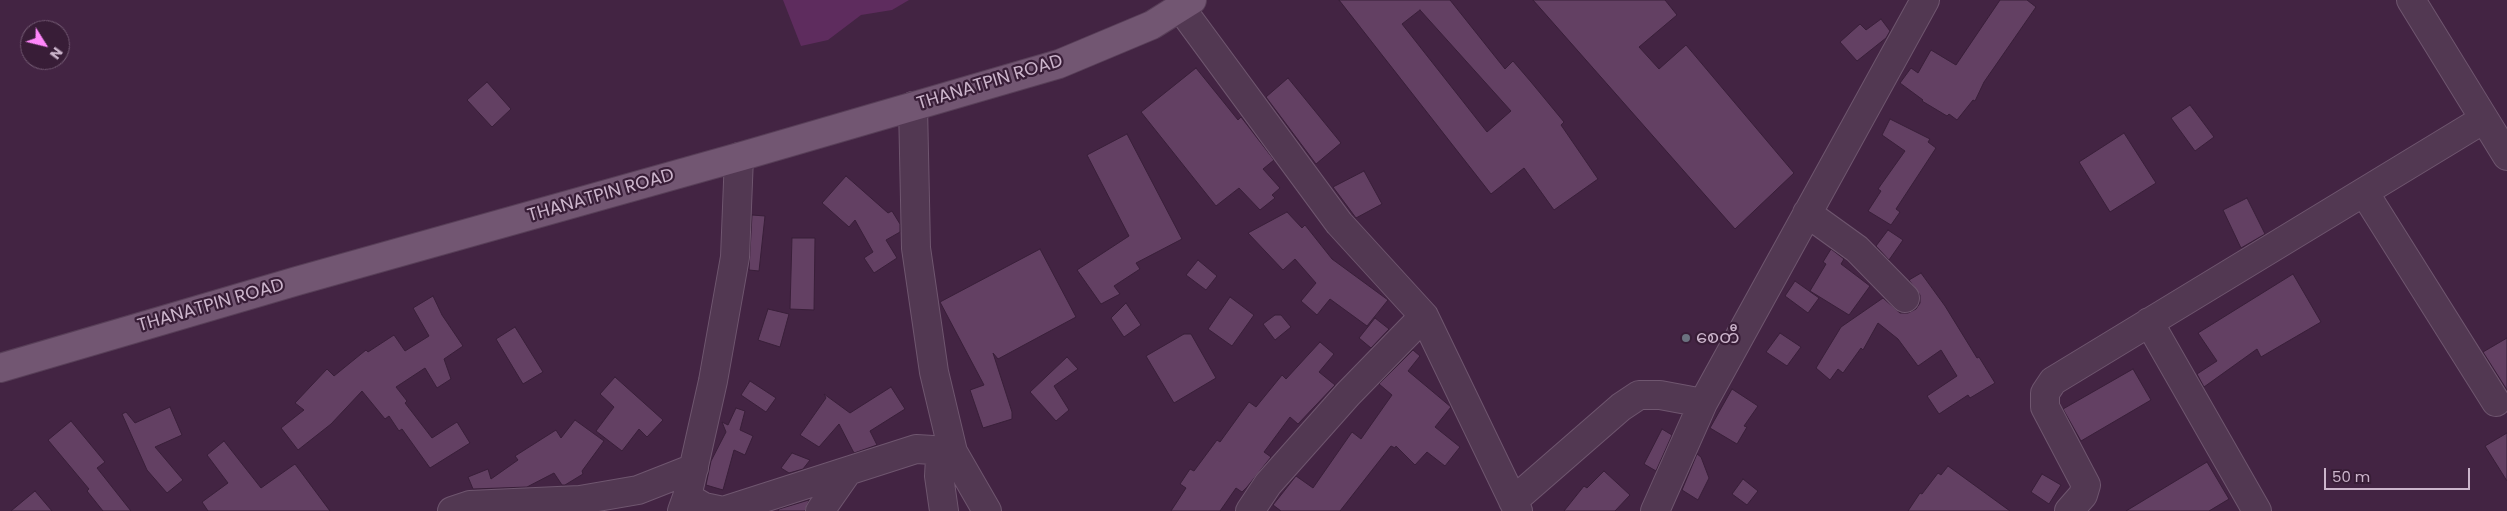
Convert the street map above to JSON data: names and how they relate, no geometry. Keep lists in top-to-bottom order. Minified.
{"streets":{"main road":["THANATPIN ROAD"]},"places":["စေတီ"],"scale_bar":"50 m","north":"bottom right"}
